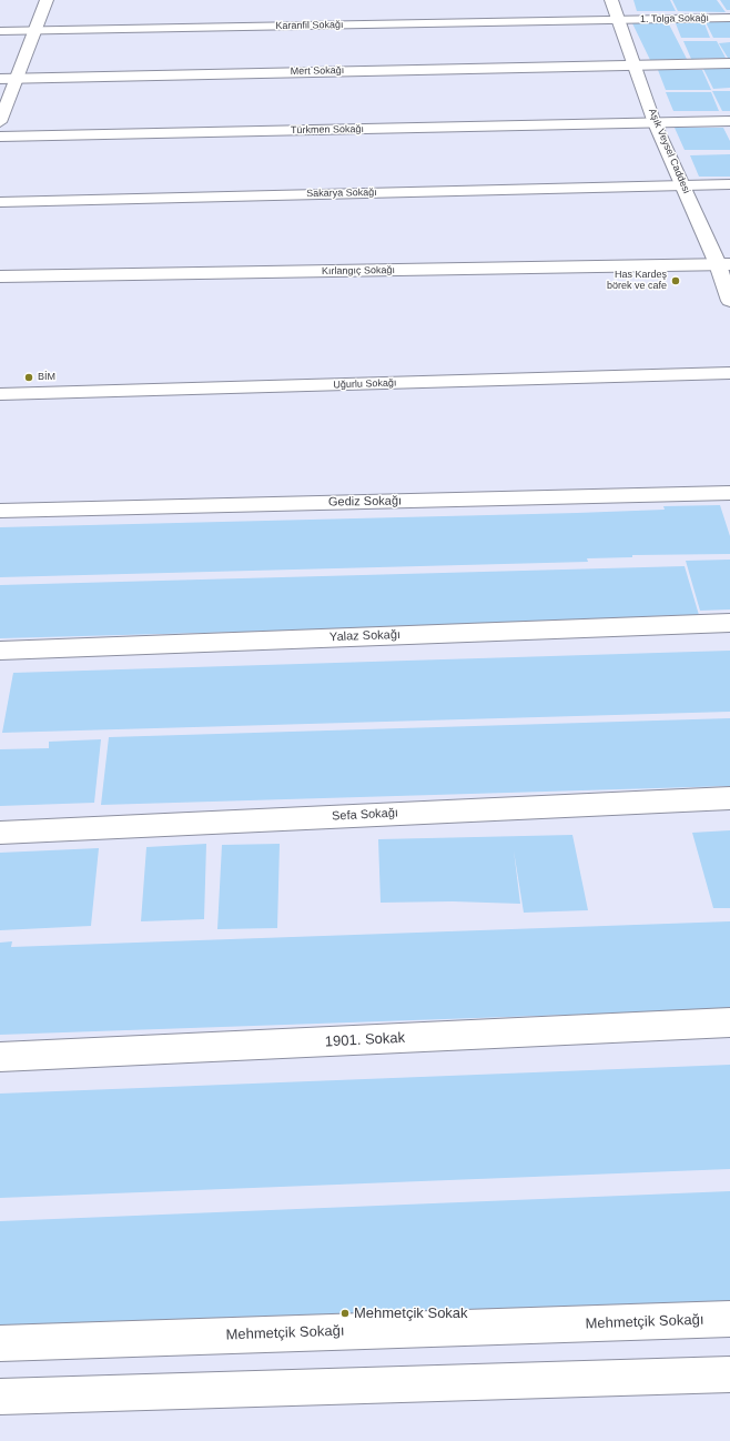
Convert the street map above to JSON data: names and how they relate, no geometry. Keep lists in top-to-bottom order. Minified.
{"streets":{"street":["1. Tolga Sokağı","Karanfil Sokağı","Mert Sokağı","Türkmen Sokağı","Aşık Veysel Caddesi","Sakarya Sokağı","Kırlangıç Sokağı","Uğurlu Sokağı","Gediz Sokağı","Yalaz Sokağı","Sefa Sokağı","1901. Sokak","Mehmetçik Sokağı"]},"crossings":[["1. Tolga Sokağı","Karanfil Sokağı"],["1. Tolga Sokağı","Aşık Veysel Caddesi"],["Karanfil Sokağı","Aşık Veysel Caddesi"],["Mert Sokağı","Aşık Veysel Caddesi"],["Türkmen Sokağı","Aşık Veysel Caddesi"],["Aşık Veysel Caddesi","Sakarya Sokağı"],["Aşık Veysel Caddesi","Kırlangıç Sokağı"]],"places":["Has Kardeş börek ve cafe","BİM","Mehmetçik Sokak"]}
